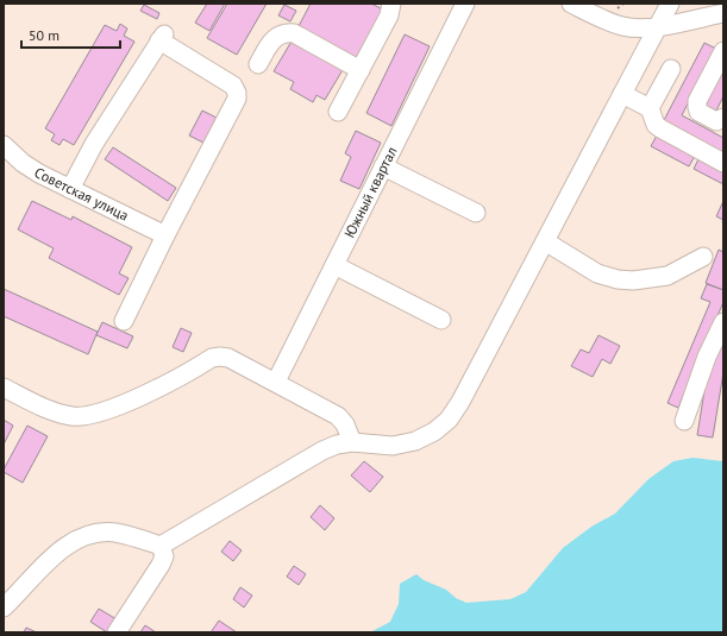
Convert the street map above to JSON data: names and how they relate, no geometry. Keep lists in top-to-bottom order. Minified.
{"streets":{"street":["Южный квартал","Советская улица"]},"scale_bar":"50 m"}
